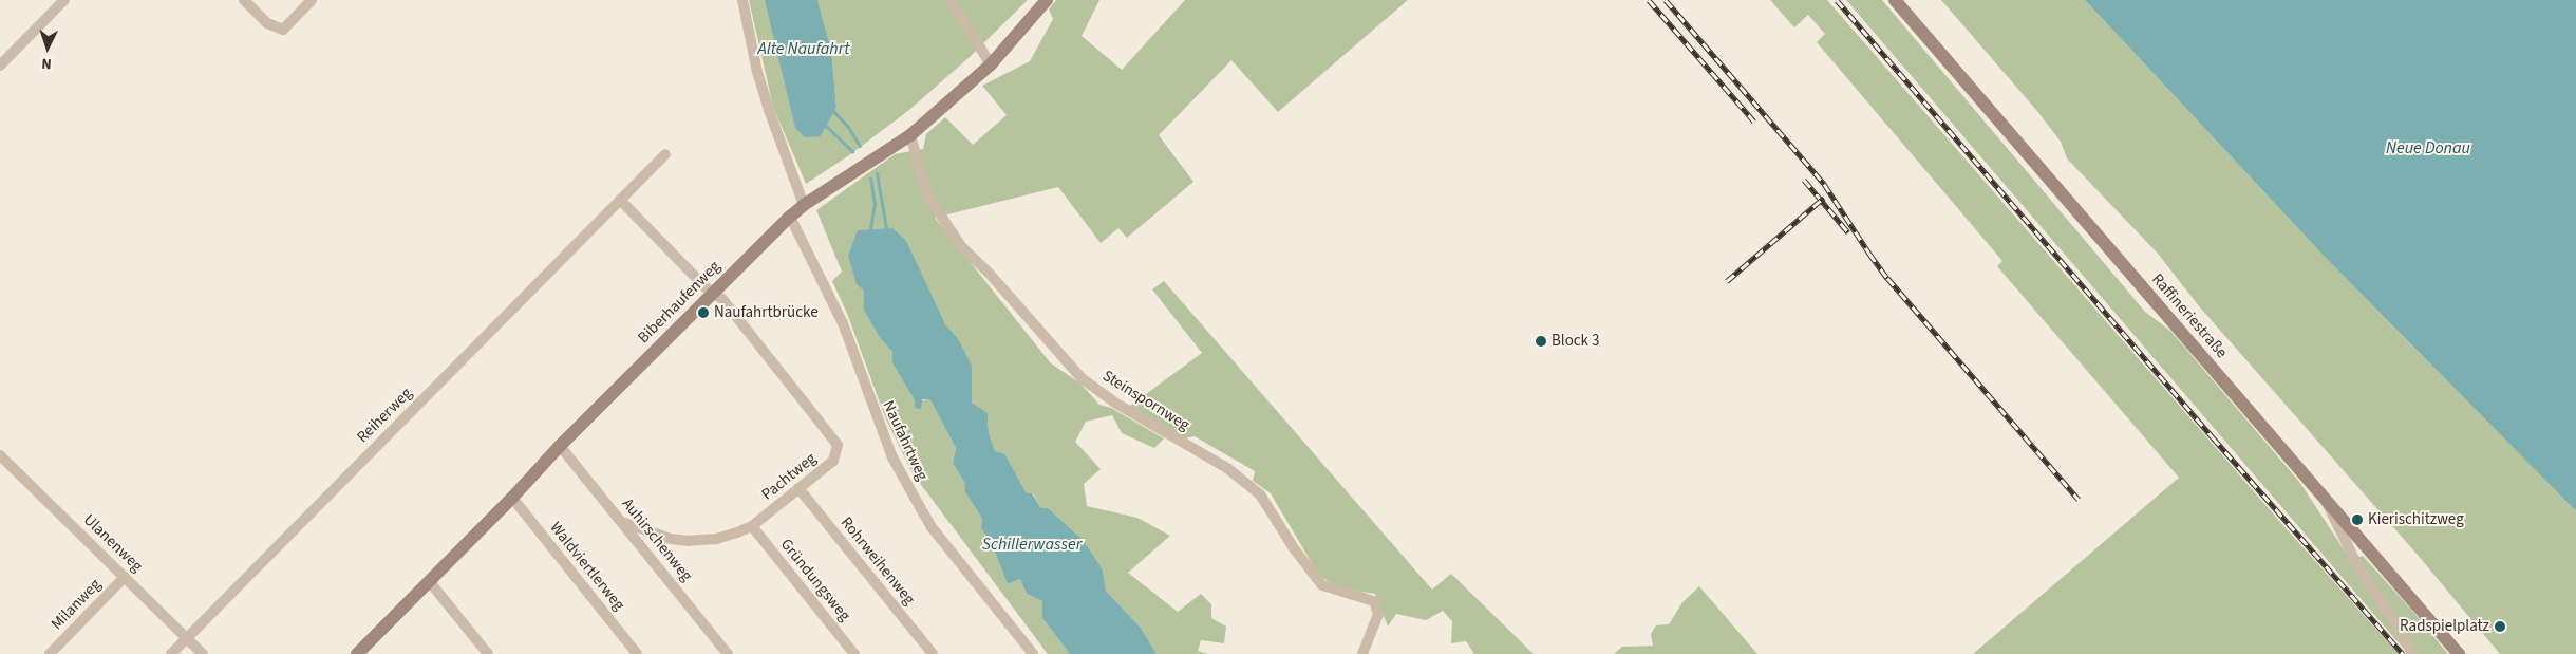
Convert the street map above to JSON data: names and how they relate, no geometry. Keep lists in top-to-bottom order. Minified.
{"streets":{"main road":["Biberhaufenweg","Raffineriestraße"],"street":["Steinspornweg","Reiherweg","Naufahrtweg","Pachtweg","Auhirschenweg","Ulanenweg","Rohrweihenweg","Waldviertlerweg","Gründungsweg","Milanweg"]},"crossings":[["Biberhaufenweg","Steinspornweg"],["Biberhaufenweg","Naufahrtweg"],["Biberhaufenweg","Pachtweg"],["Biberhaufenweg","Auhirschenweg"],["Biberhaufenweg","Waldviertlerweg"],["Reiherweg","Ulanenweg"],["Pachtweg","Auhirschenweg"],["Pachtweg","Rohrweihenweg"],["Pachtweg","Gründungsweg"],["Ulanenweg","Milanweg"]],"water":["Alte Naufahrt","Neue Donau","Schillerwasser"],"places":["Naufahrtbrücke","Block 3","Kierischitzweg","Radspielplatz"],"north":"bottom"}
